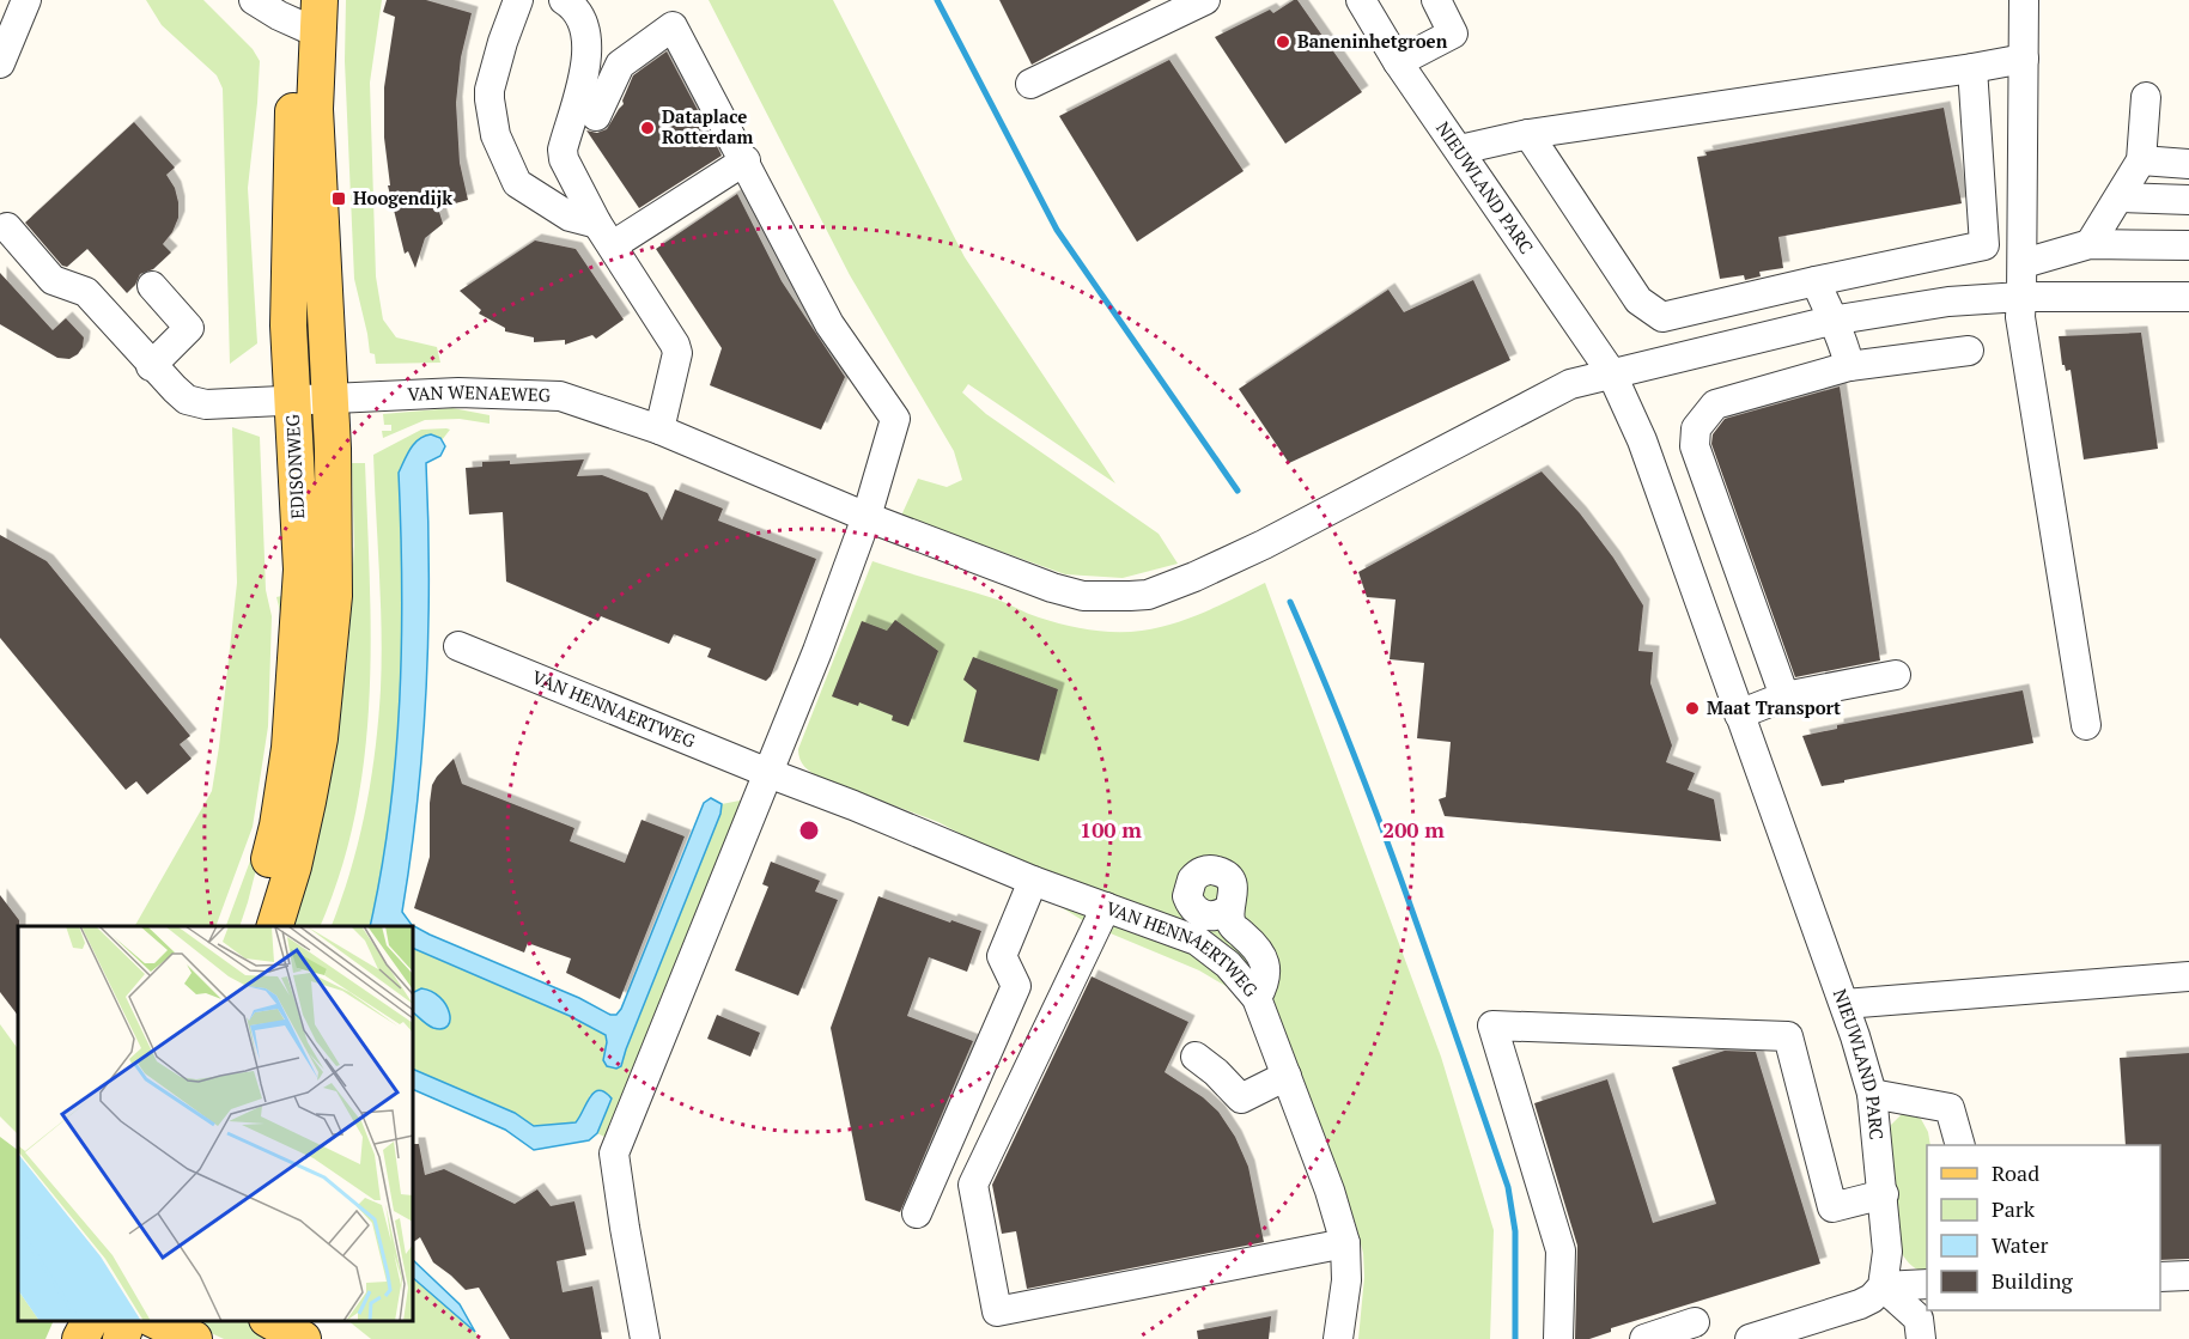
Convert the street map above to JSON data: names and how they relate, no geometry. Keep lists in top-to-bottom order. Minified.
{"streets":{"main road":["EDISONWEG"],"street":["NIEUWLAND PARC","VAN WENAEWEG","VAN HENNAERTWEG"]},"crossings":[["NIEUWLAND PARC","VAN WENAEWEG"],["VAN WENAEWEG","EDISONWEG"]],"places":{"other":["Baneninhetgroen","Dataplace Rotterdam","Maat Transport"],"transit":["Hoogendijk"]},"legend":["Road","Park","Water","Building"],"rings":["100 m","200 m"]}
